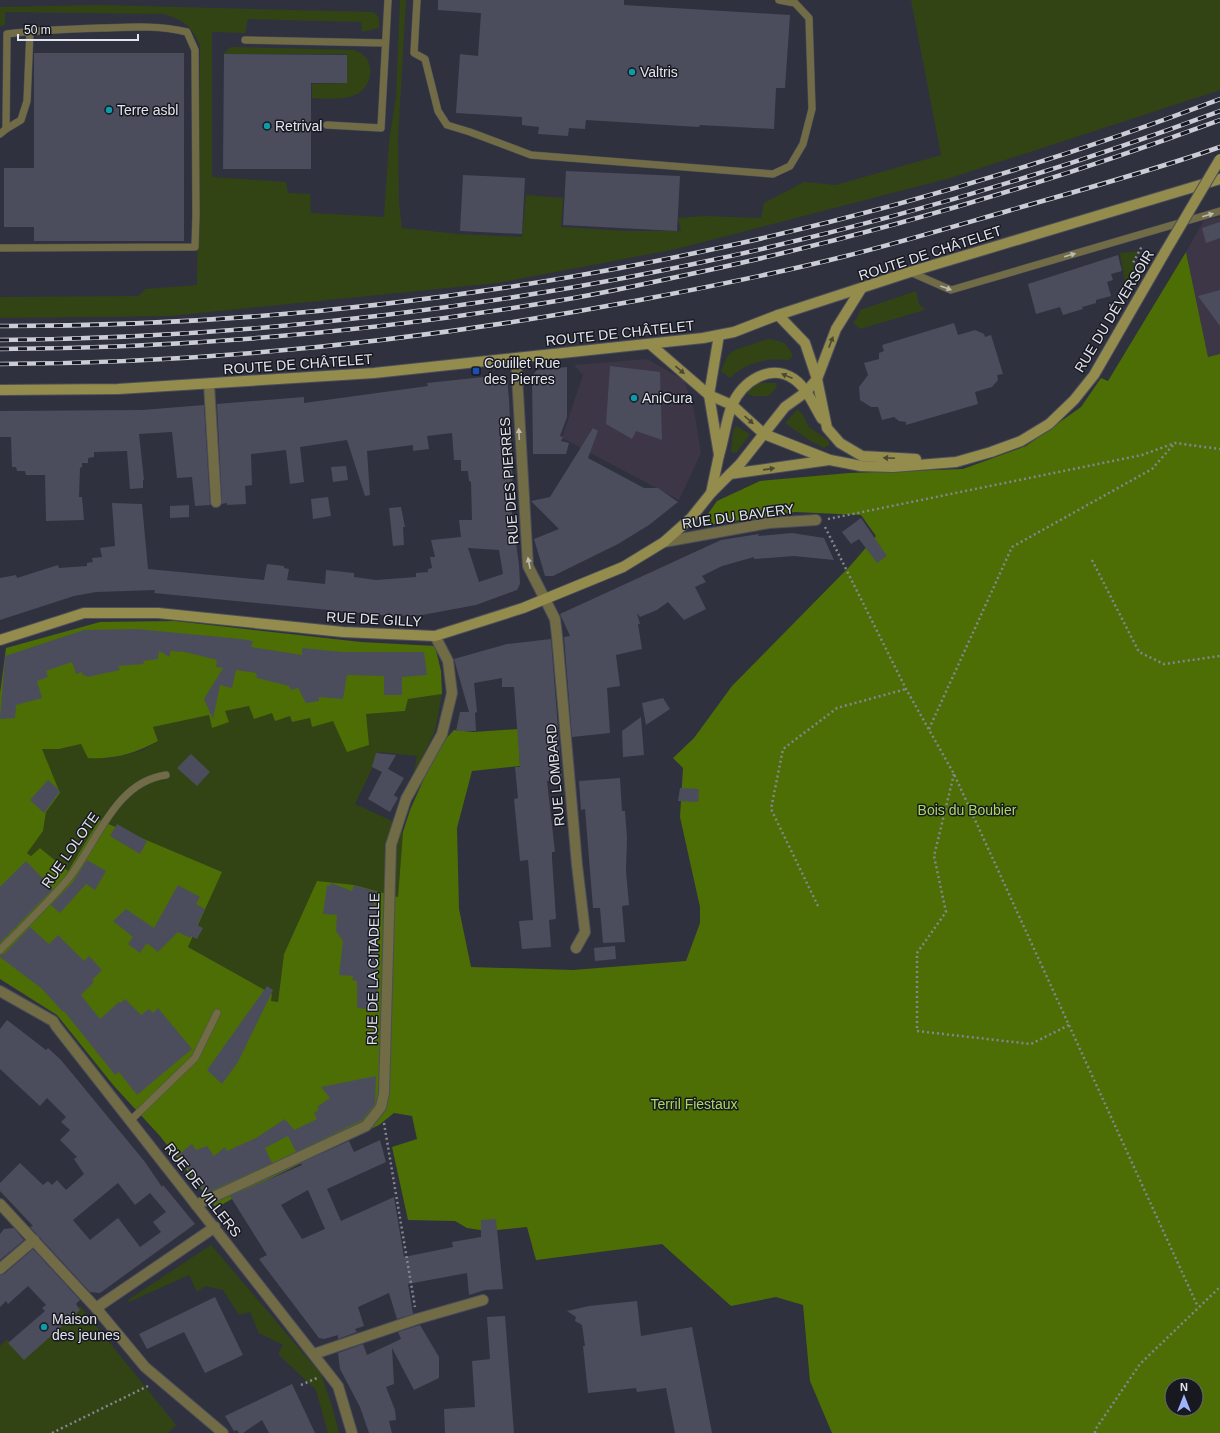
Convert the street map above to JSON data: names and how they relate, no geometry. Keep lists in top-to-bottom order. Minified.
{"streets":{"main road":["ROUTE DE CHÂTELET","RUE DU DÉVERSOIR","RUE DE GILLY"],"street":["RUE DES PIERRES","RUE DU BAVERY","RUE LOMBARD","RUE DE LA CITADELLE","RUE DE VILLERS"],"lane":["RUE LOLOTE"]},"crossings":[["ROUTE DE CHÂTELET","RUE DU DÉVERSOIR"],["ROUTE DE CHÂTELET","RUE DES PIERRES"],["RUE DU DÉVERSOIR","RUE DE GILLY"],["RUE DES PIERRES","RUE DE GILLY"],["RUE DES PIERRES","RUE LOMBARD"],["RUE DU BAVERY","RUE DE GILLY"],["RUE DE GILLY","RUE LOMBARD"],["RUE DE GILLY","RUE DE LA CITADELLE"],["RUE DE LA CITADELLE","RUE DE VILLERS"]],"one_way":["RUE DES PIERRES"],"parks":["Bois du Boubier","Terril Fiestaux"],"places":{"other":["Valtris","Terre asbl","Retrival","AniCura","Maison des jeunes"],"transit":["Couillet Rue des Pierres"]},"scale_bar":"50 m","north":"top"}
